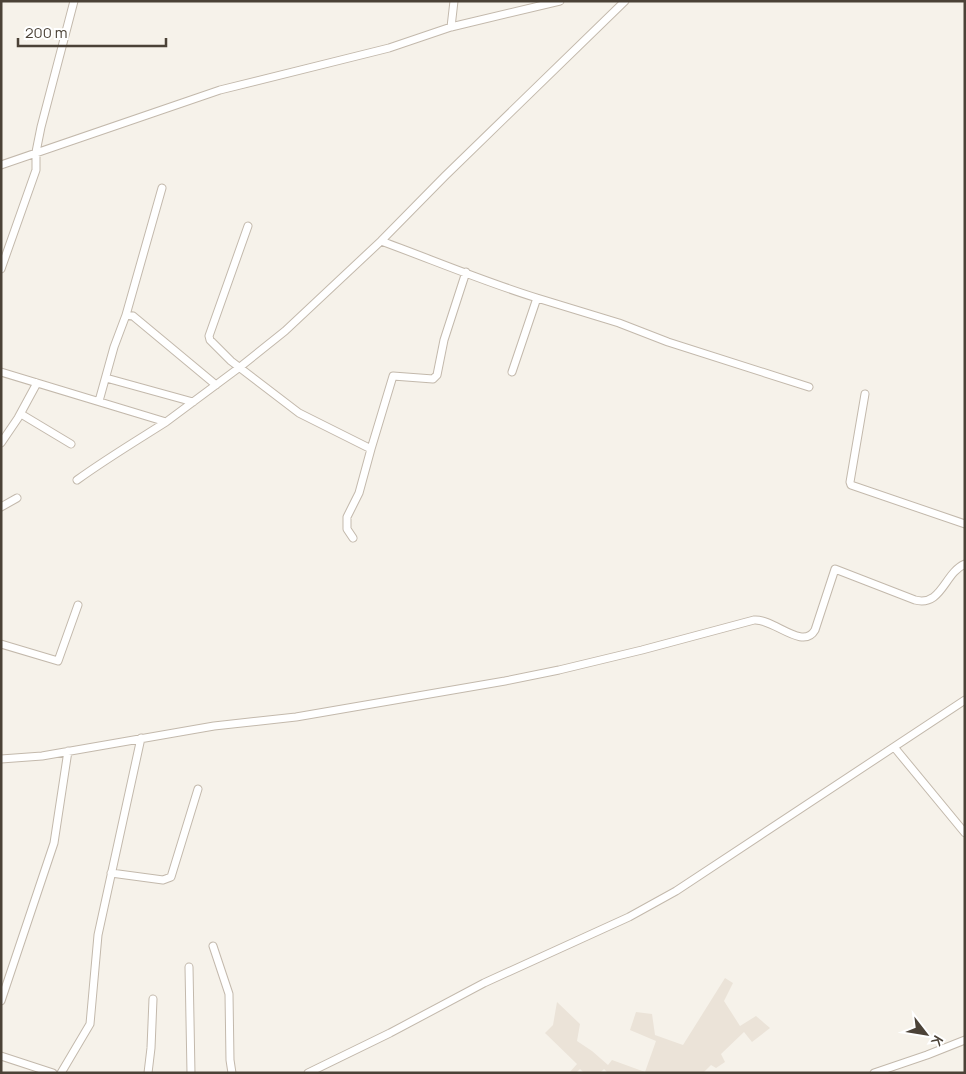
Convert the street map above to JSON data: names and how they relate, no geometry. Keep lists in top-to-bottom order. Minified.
{"scale_bar":"200 m","north":"bottom right"}
